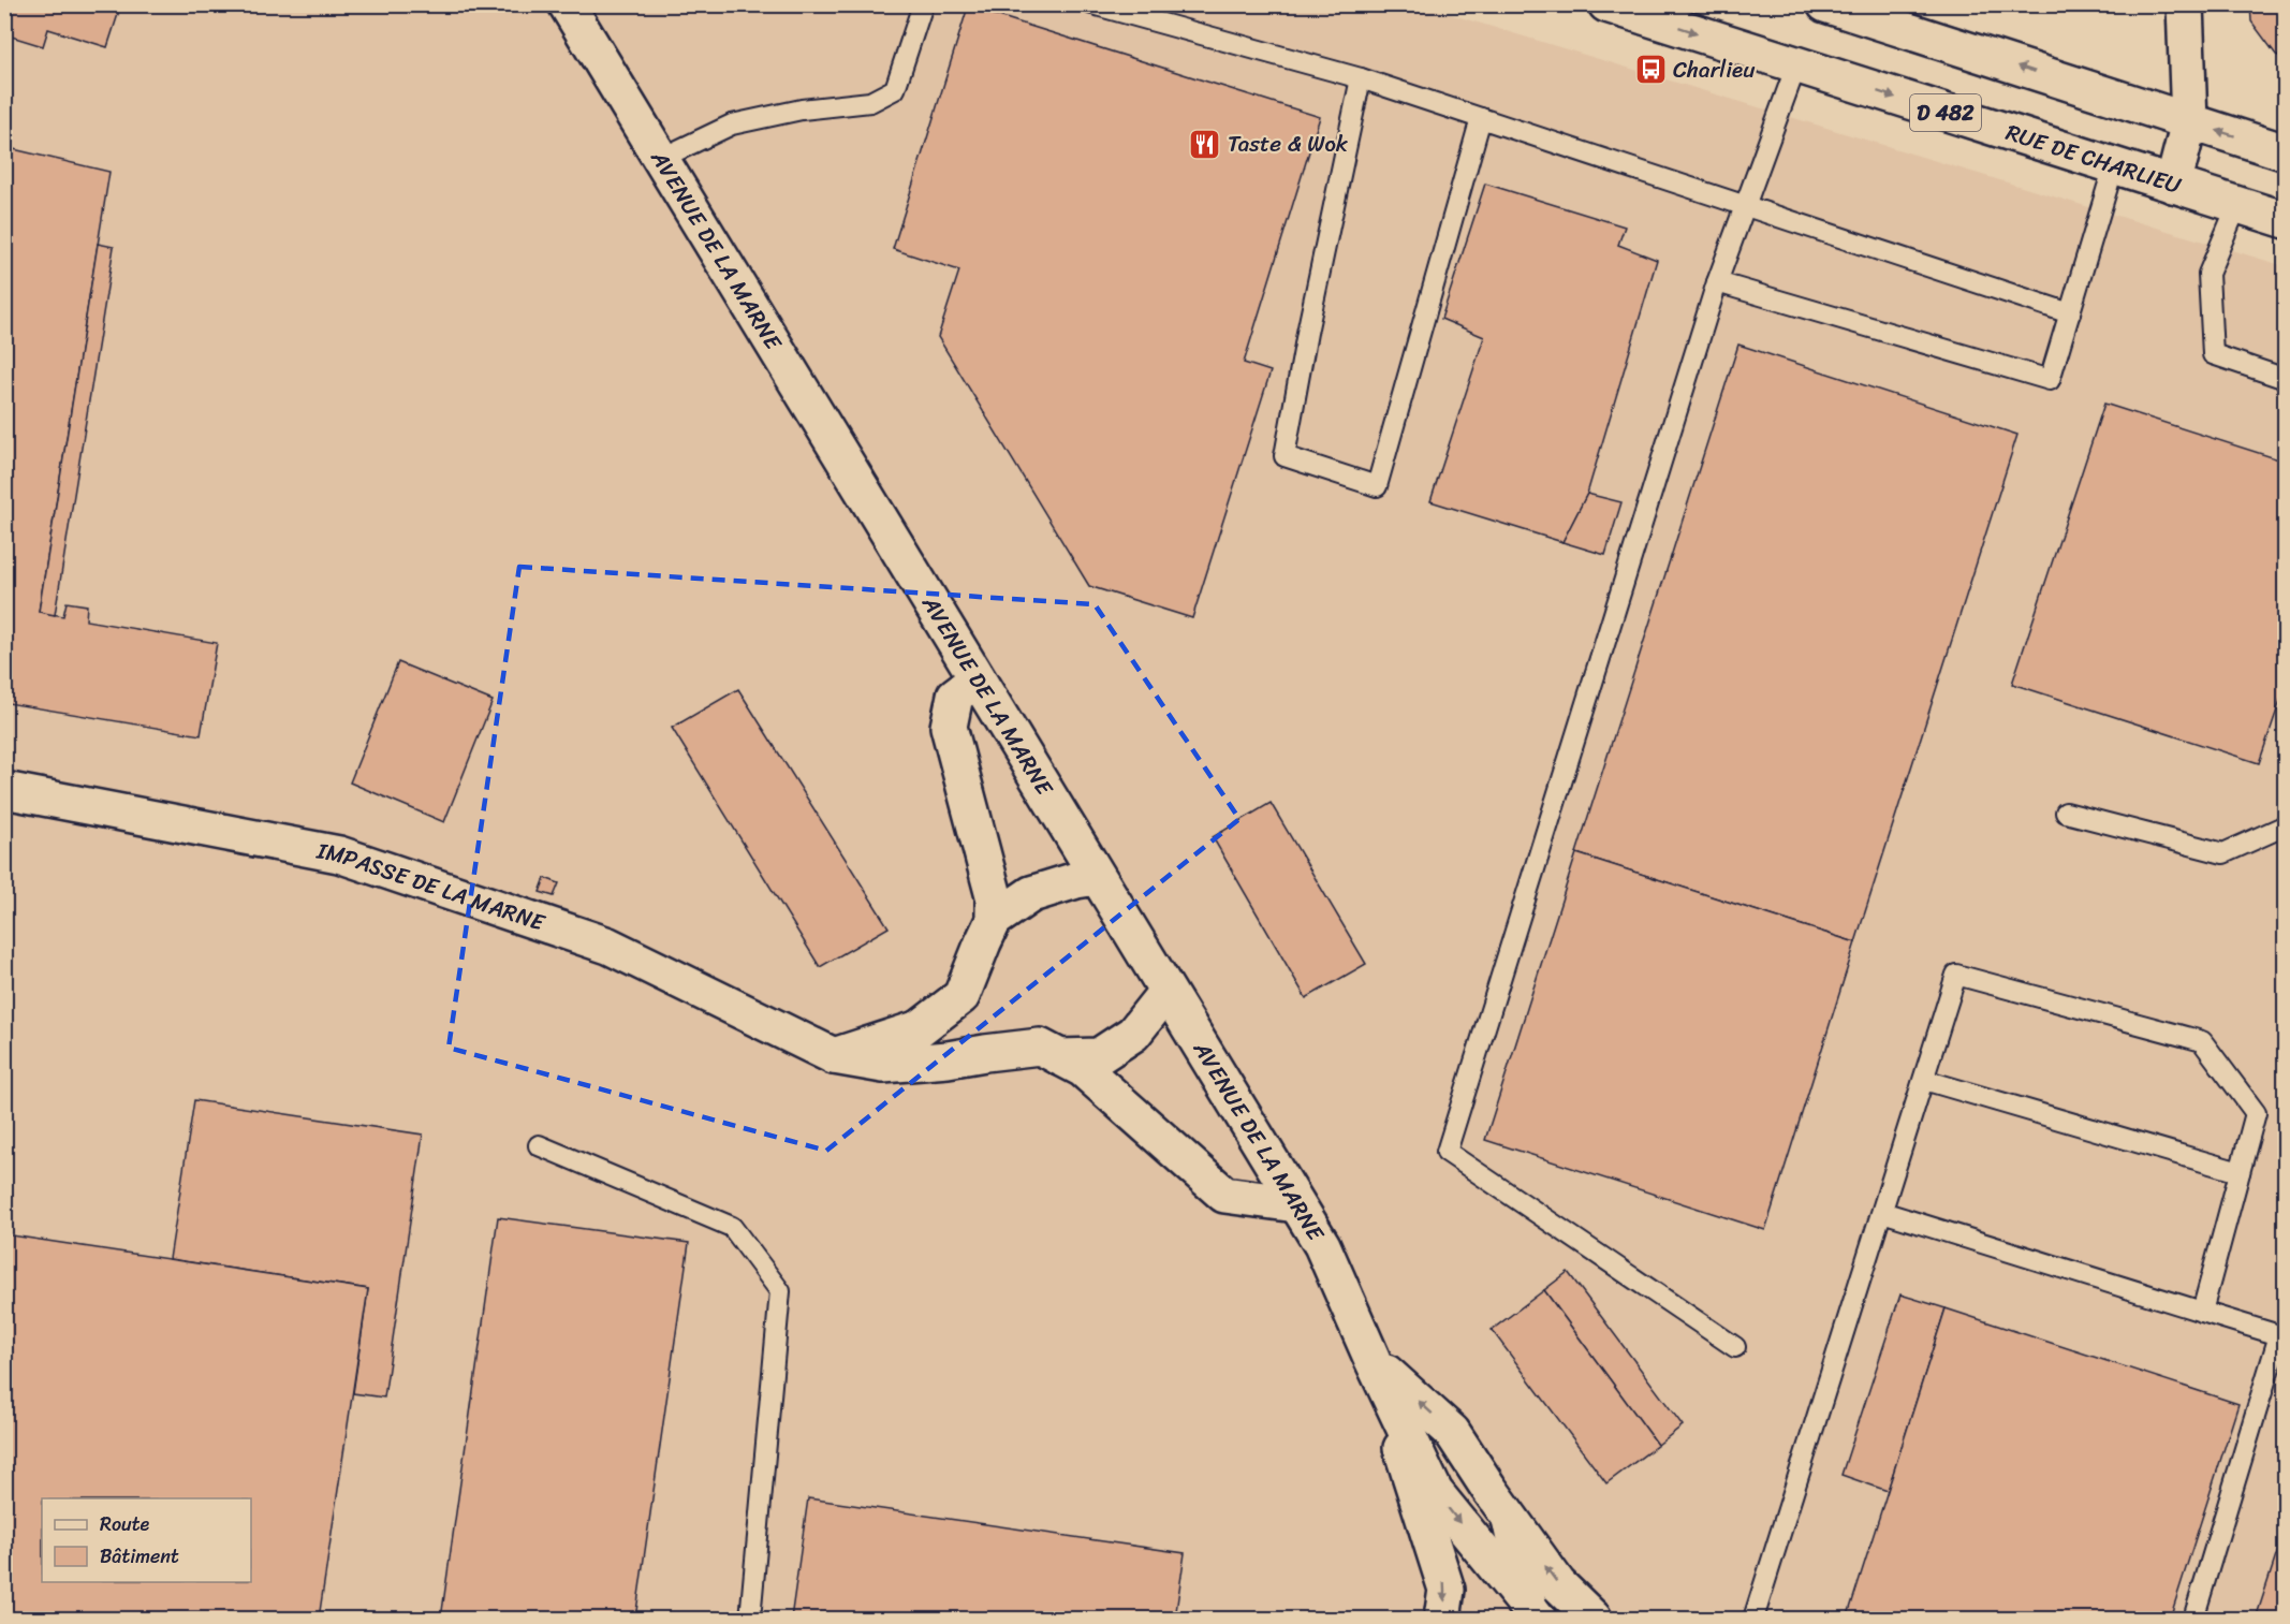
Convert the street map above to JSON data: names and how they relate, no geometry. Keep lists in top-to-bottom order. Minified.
{"streets":{"main road":["D 482","RUE DE CHARLIEU","AVENUE DE LA MARNE","IMPASSE DE LA MARNE"]},"crossings":[["AVENUE DE LA MARNE","IMPASSE DE LA MARNE"]],"places":{"bus stop":["Charlieu"],"restaurant":["Taste & Wok"]},"legend":["Route","Bâtiment"]}
